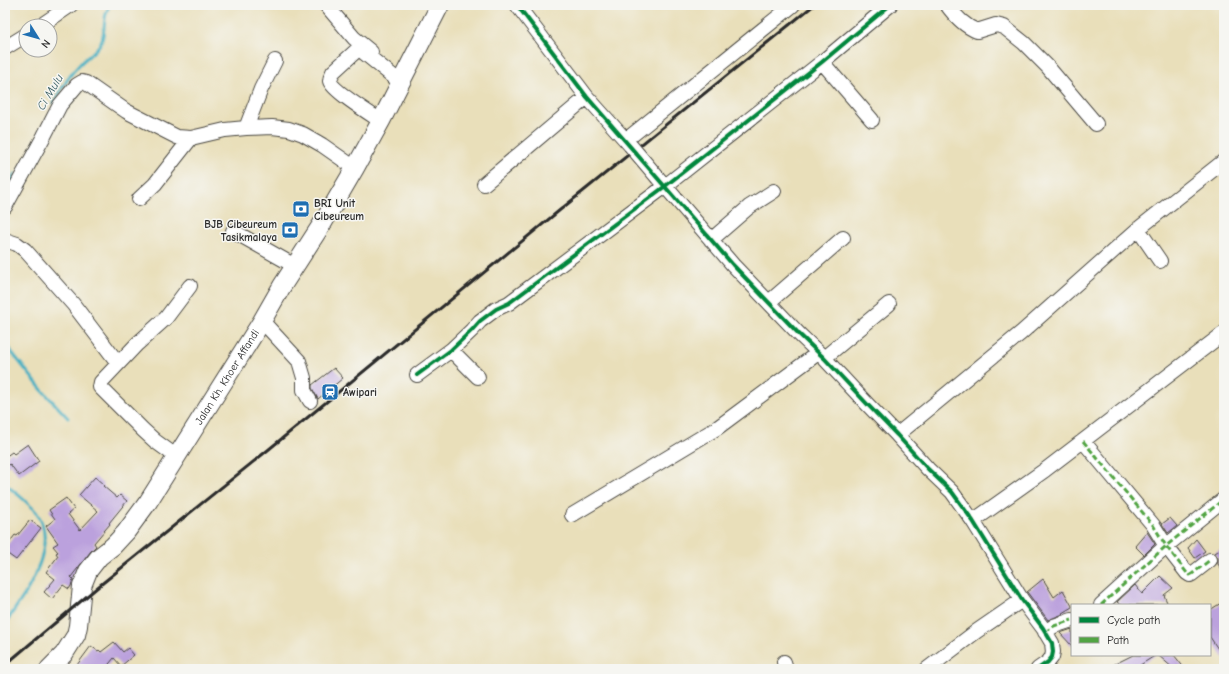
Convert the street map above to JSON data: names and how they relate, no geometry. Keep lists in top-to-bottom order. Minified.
{"streets":{"main road":["Jalan Kh. Khoer Affandi"]},"water":["Ci Mulu"],"places":{"bank":["BRI Unit Cibeureum","BJB Cibeureum Tasikmalaya"],"station":["Awipari"]},"legend":["Cycle path","Path"],"north":"bottom right"}
